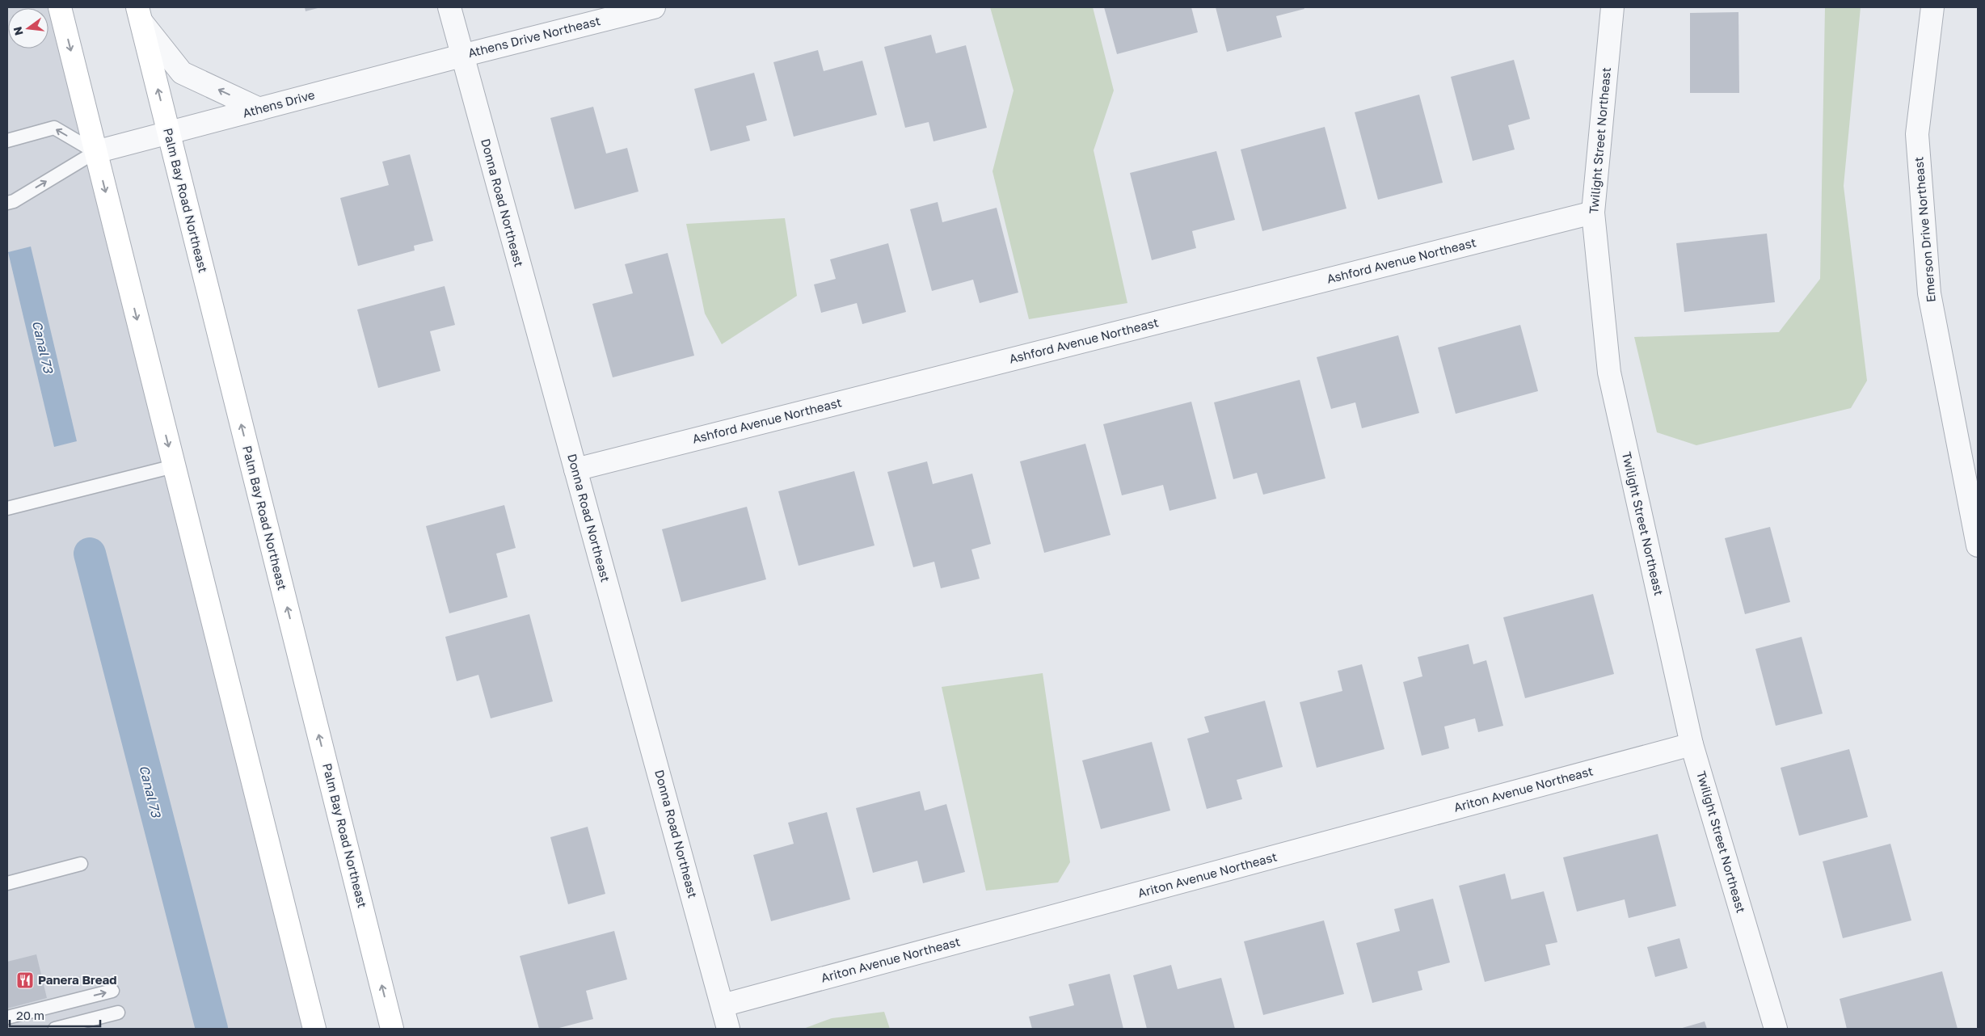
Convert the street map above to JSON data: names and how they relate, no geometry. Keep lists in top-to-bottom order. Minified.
{"streets":{"main road":["Palm Bay Road Northeast"],"street":["Athens Drive Northeast","Athens Drive","Twilight Street Northeast","Donna Road Northeast","Emerson Drive Northeast","Ashford Avenue Northeast","Ariton Avenue Northeast"]},"crossings":[["Athens Drive Northeast","Athens Drive"],["Athens Drive Northeast","Donna Road Northeast"],["Athens Drive","Palm Bay Road Northeast"],["Athens Drive","Donna Road Northeast"],["Twilight Street Northeast","Ashford Avenue Northeast"],["Twilight Street Northeast","Ariton Avenue Northeast"],["Donna Road Northeast","Ashford Avenue Northeast"],["Donna Road Northeast","Ariton Avenue Northeast"]],"water":["Canal 73"],"places":{"restaurant":["Panera Bread"]},"scale_bar":"20 m","north":"left"}
